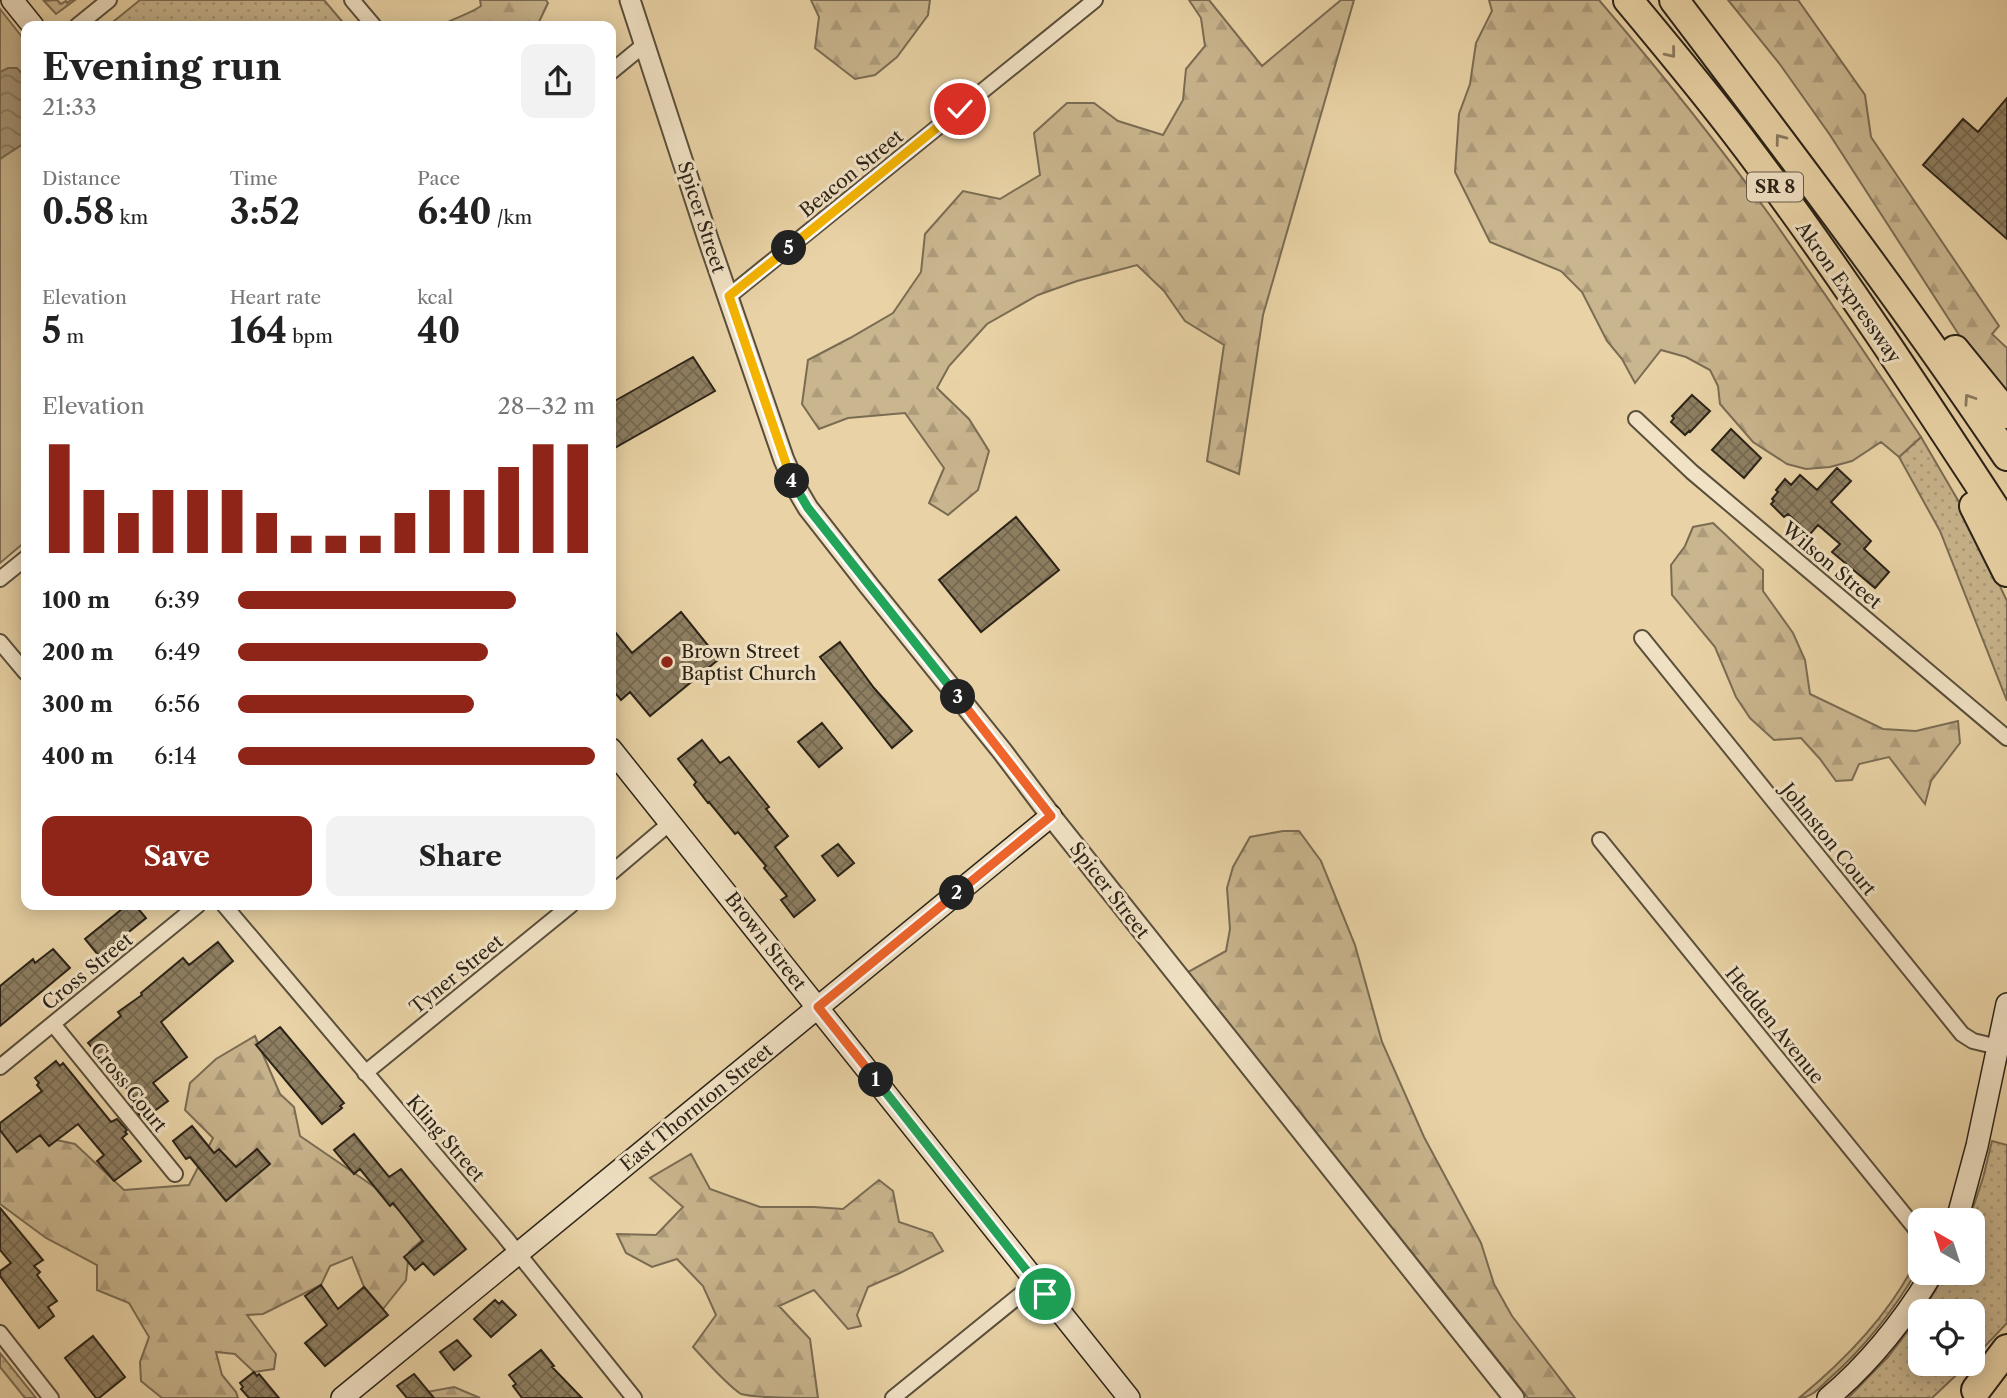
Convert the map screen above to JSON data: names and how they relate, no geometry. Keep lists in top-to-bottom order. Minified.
{"streets":{"highway":["SR 8","Akron Expressway"],"main road":["Brown Street","East Thornton Street"],"street":["Beacon Street","Spicer Street","Wilson Street","Johnston Court","Cross Street","Tyner Street","Hedden Avenue","Cross Court","Kling Street"]},"crossings":[["Beacon Street","Spicer Street"],["Spicer Street","East Thornton Street"],["Brown Street","East Thornton Street"],["Cross Street","Cross Court"],["Tyner Street","Kling Street"],["East Thornton Street","Kling Street"]],"places":["Brown Street Baptist Church"],"north":"top left","page":{"heading":["Evening run","21:33"],"stats":[["Distance","0.58 km"],["Time","3:52"],["Pace","6:40 /km"],["Elevation","5 m"],["Heart rate","164 bpm"],["kcal","40"]],"pins":["5","4","3","2","1"],"chart":["Elevation","28–32 m"],"list":[{"name":"100 m","note":"6:39"},{"name":"200 m","note":"6:49"},{"name":"300 m","note":"6:56"},{"name":"400 m","note":"6:14"}],"buttons":["Save","Share"]}}
